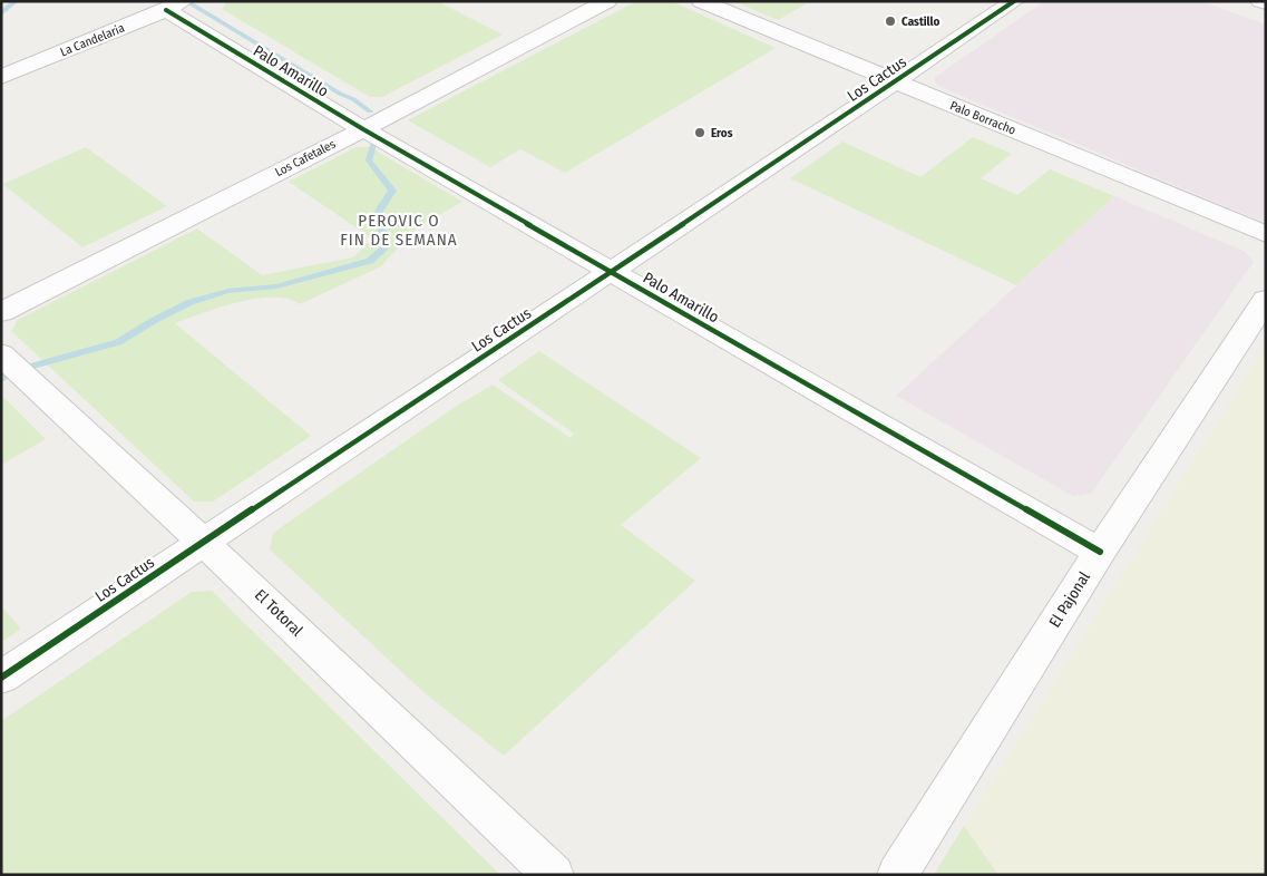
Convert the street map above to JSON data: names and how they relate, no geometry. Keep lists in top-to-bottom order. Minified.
{"streets":{"street":["La Candelaria","Palo Amarillo","Los Cactus","Palo Borracho","Los Cafetales","El Pajonal","El Totoral"]},"crossings":[["La Candelaria","Palo Amarillo"],["Palo Amarillo","Los Cactus"],["Palo Amarillo","Los Cafetales"],["Palo Amarillo","El Pajonal"],["Los Cactus","Palo Borracho"],["Los Cactus","El Totoral"]],"districts":["PEROVIC O FIN DE SEMANA"],"places":["Castillo","Eros"]}
